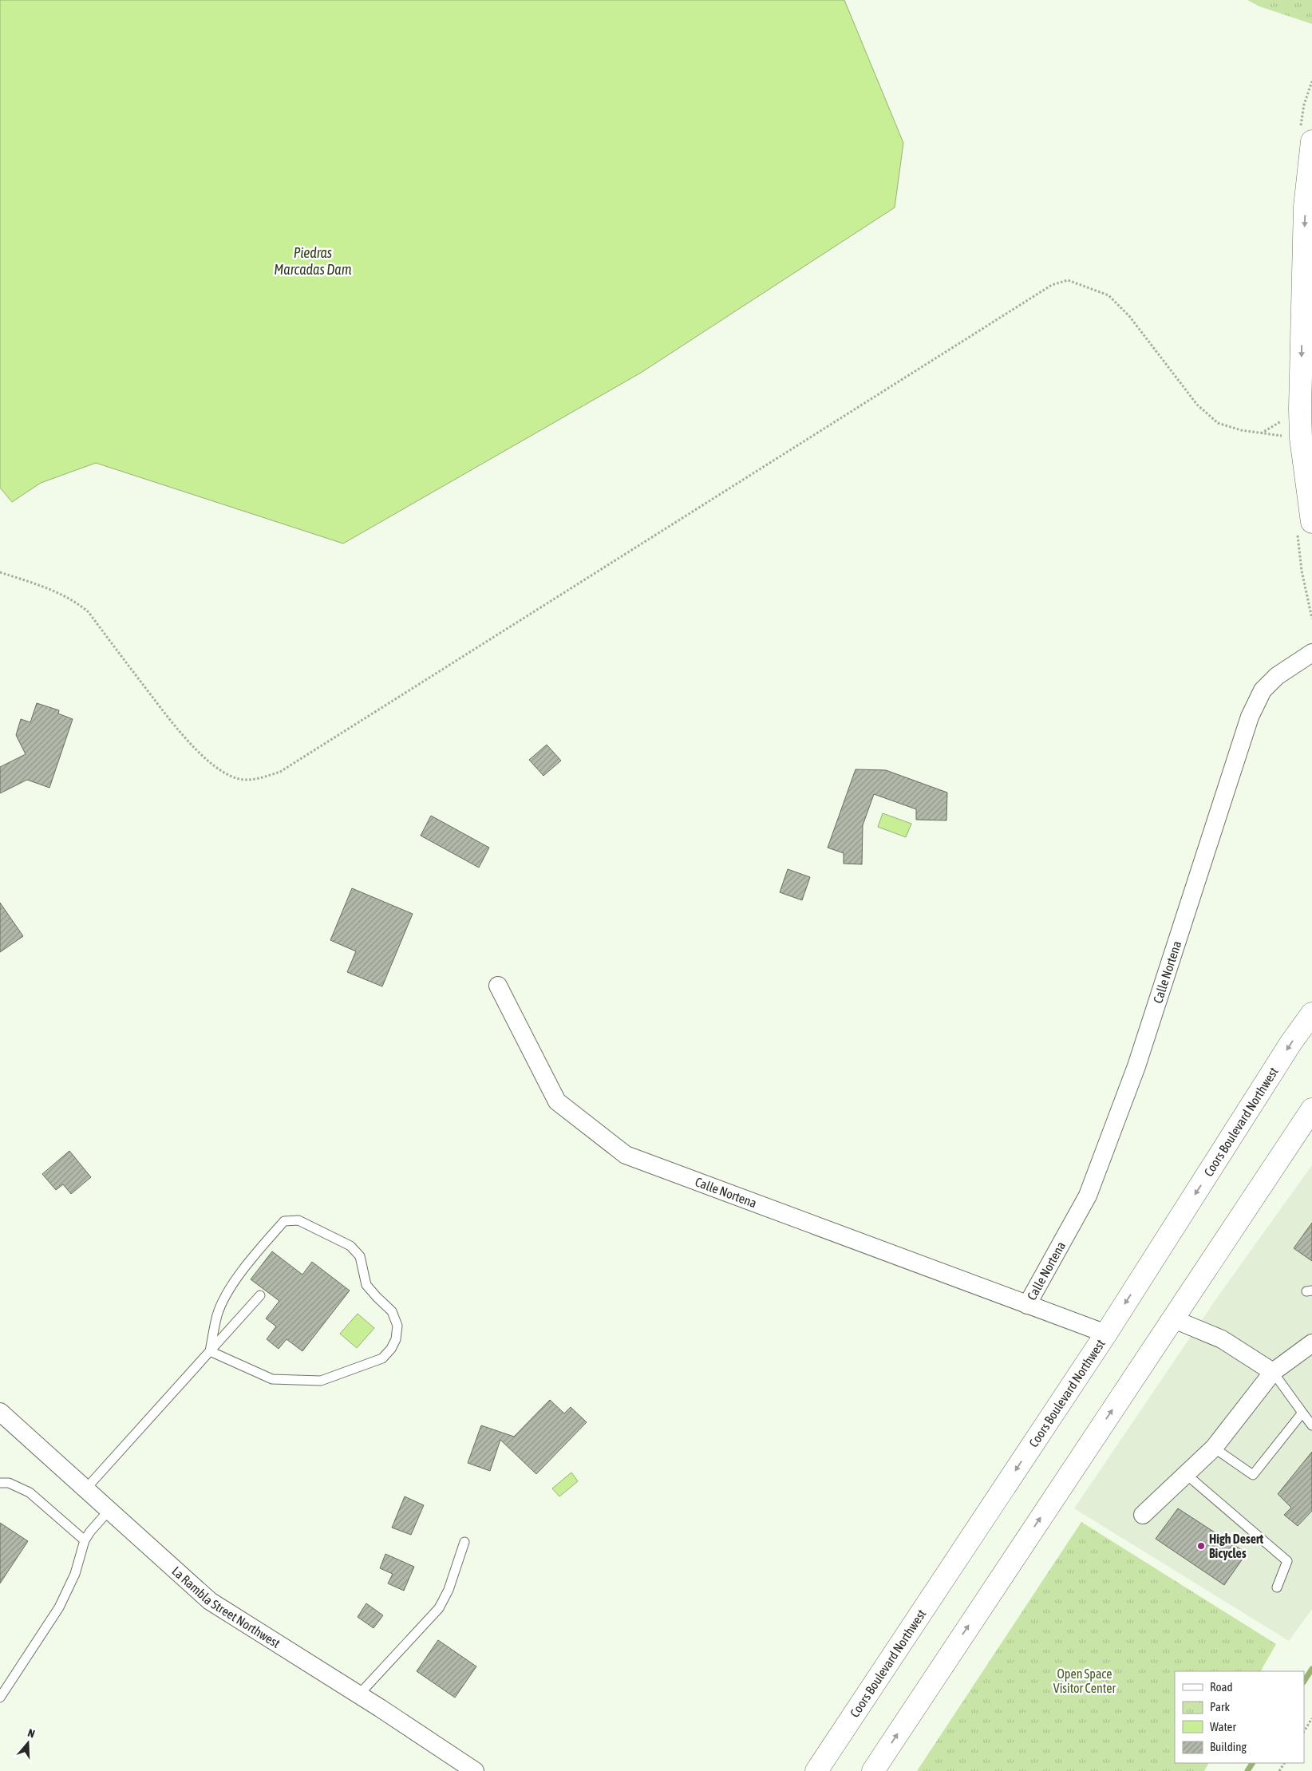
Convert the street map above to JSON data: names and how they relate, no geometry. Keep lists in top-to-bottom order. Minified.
{"streets":{"main road":["Coors Boulevard Northwest"],"street":["Calle Nortena","La Rambla Street Northwest"]},"water":["Piedras Marcadas Dam"],"parks":["Open Space Visitor Center"],"places":["High Desert Bicycles"],"legend":["Road","Park","Water","Building"],"north":"top"}
